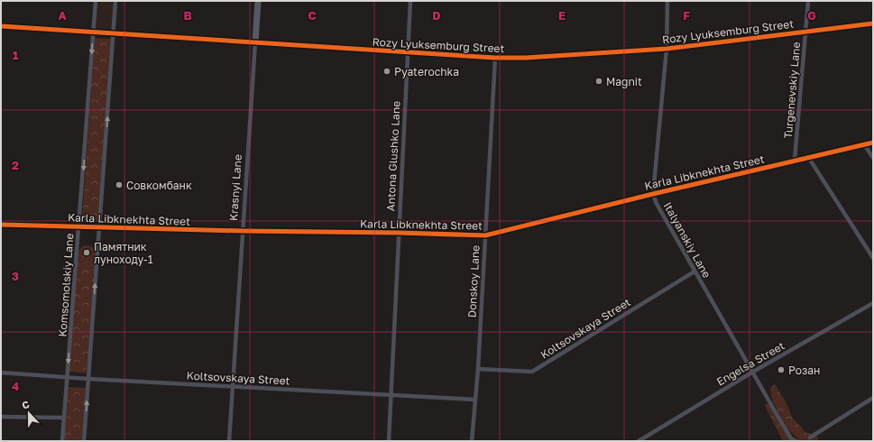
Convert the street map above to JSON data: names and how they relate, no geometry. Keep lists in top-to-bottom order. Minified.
{"streets":{"street":["Rozy Lyuksemburg Street","Turgenevskiy Lane","Antona Glushko Lane","Karla Libknekhta Street","Krasnyi Lane","Italyanskiy Lane","Donskoy Lane","Komsomolskiy Lane","Koltsovskaya Street","Engelsa Street"]},"crossings":[["Rozy Lyuksemburg Street","Turgenevskiy Lane"],["Rozy Lyuksemburg Street","Antona Glushko Lane"],["Rozy Lyuksemburg Street","Krasnyi Lane"],["Rozy Lyuksemburg Street","Italyanskiy Lane"],["Rozy Lyuksemburg Street","Donskoy Lane"],["Rozy Lyuksemburg Street","Komsomolskiy Lane"],["Turgenevskiy Lane","Karla Libknekhta Street"],["Antona Glushko Lane","Karla Libknekhta Street"],["Antona Glushko Lane","Koltsovskaya Street"],["Karla Libknekhta Street","Krasnyi Lane"],["Karla Libknekhta Street","Italyanskiy Lane"],["Karla Libknekhta Street","Donskoy Lane"],["Karla Libknekhta Street","Komsomolskiy Lane"],["Krasnyi Lane","Koltsovskaya Street"],["Italyanskiy Lane","Koltsovskaya Street"],["Italyanskiy Lane","Engelsa Street"],["Donskoy Lane","Koltsovskaya Street"],["Komsomolskiy Lane","Koltsovskaya Street"]],"places":["Pyaterochka","Magnit","Совкомбанк","Памятник луноходу-1","Розан"],"north":"top","grid":{"columns":["A","B","C","D","E","F","G"],"rows":["1","2","3","4"]}}
